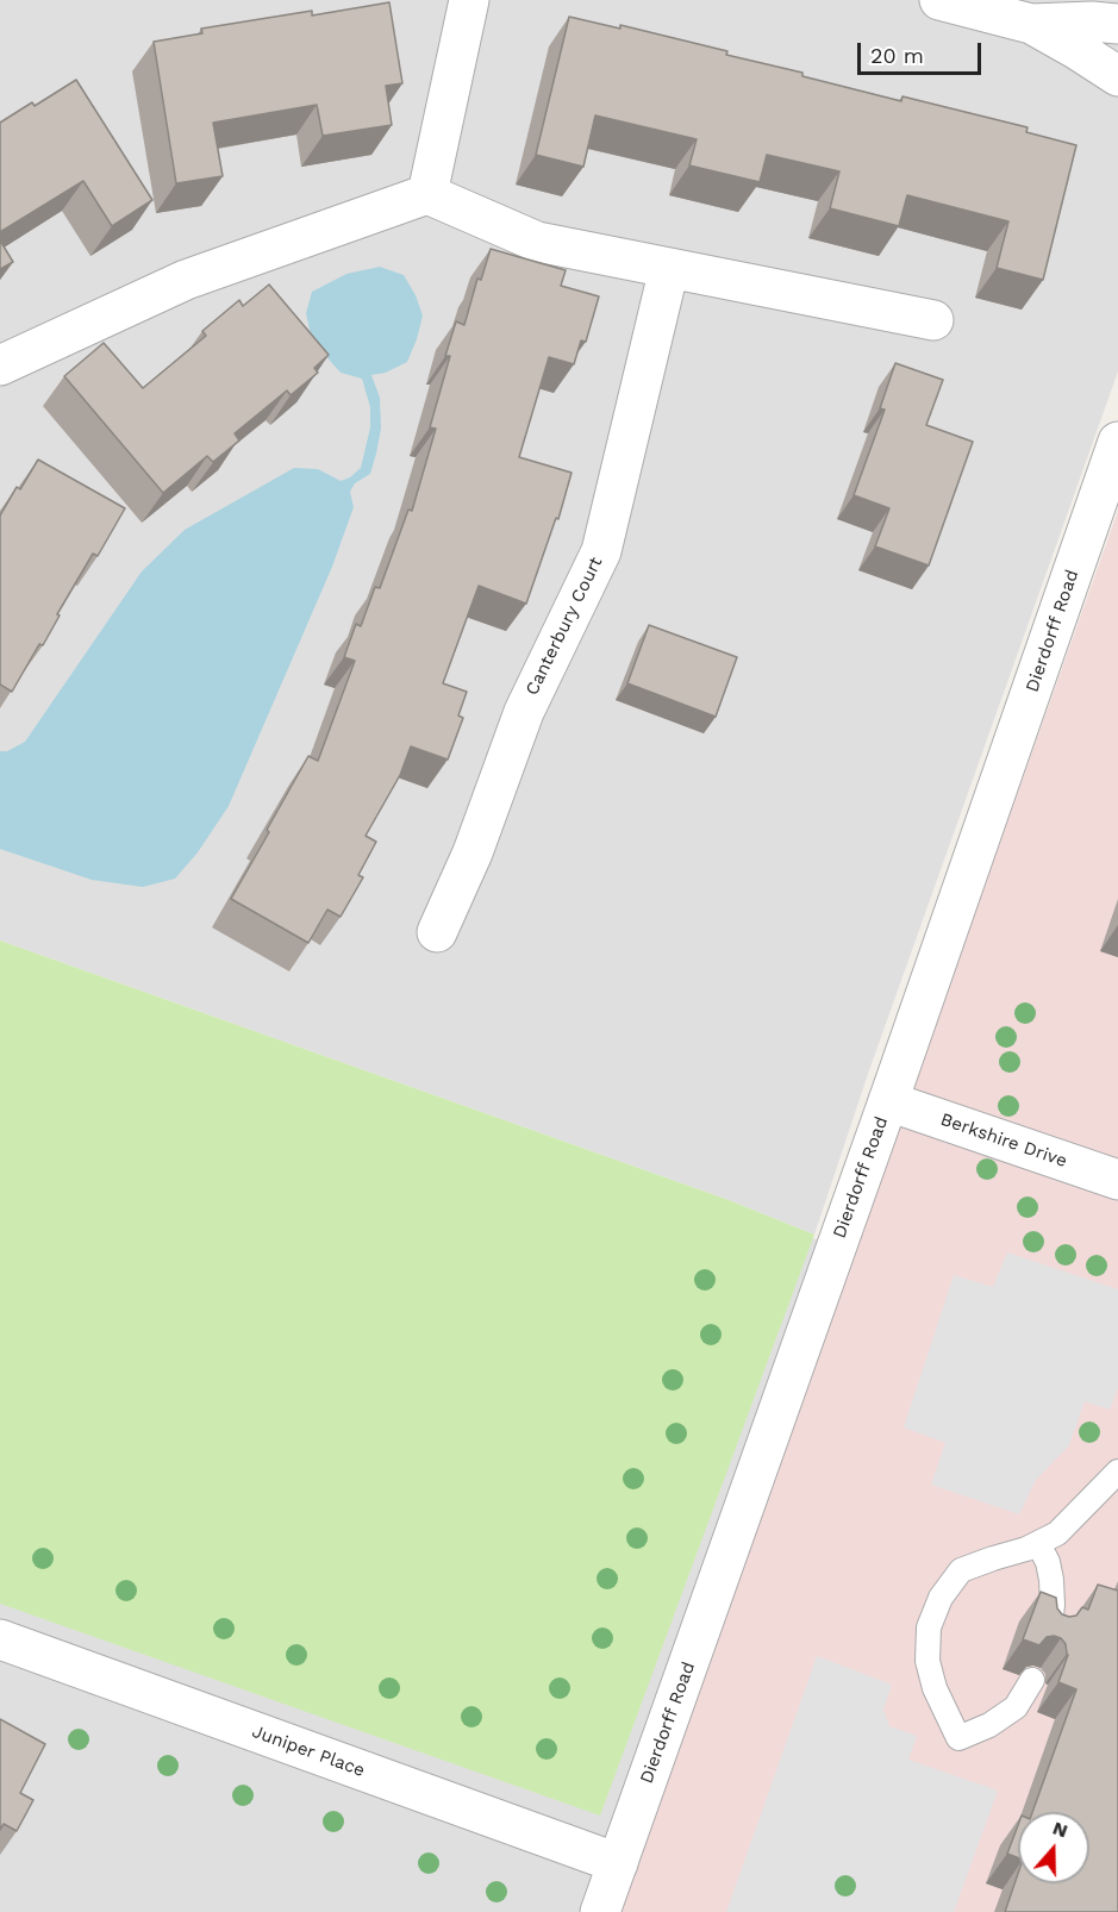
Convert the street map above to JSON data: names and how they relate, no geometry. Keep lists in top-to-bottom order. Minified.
{"streets":{"street":["Canterbury Court","Dierdorff Road","Berkshire Drive","Juniper Place"]},"crossings":[["Dierdorff Road","Berkshire Drive"],["Dierdorff Road","Juniper Place"]],"scale_bar":"20 m","north":"top"}
